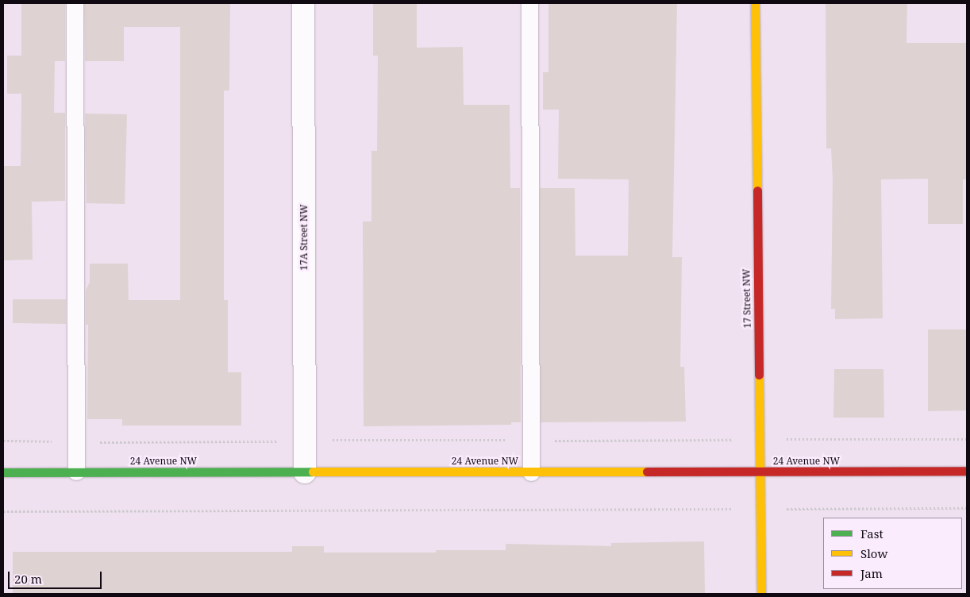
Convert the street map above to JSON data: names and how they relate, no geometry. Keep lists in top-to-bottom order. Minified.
{"streets":{"street":["17A Street NW","17 Street NW","24 Avenue NW"]},"crossings":[["17A Street NW","24 Avenue NW"],["17 Street NW","24 Avenue NW"]],"legend":["Fast","Slow","Jam"],"scale_bar":"20 m"}
